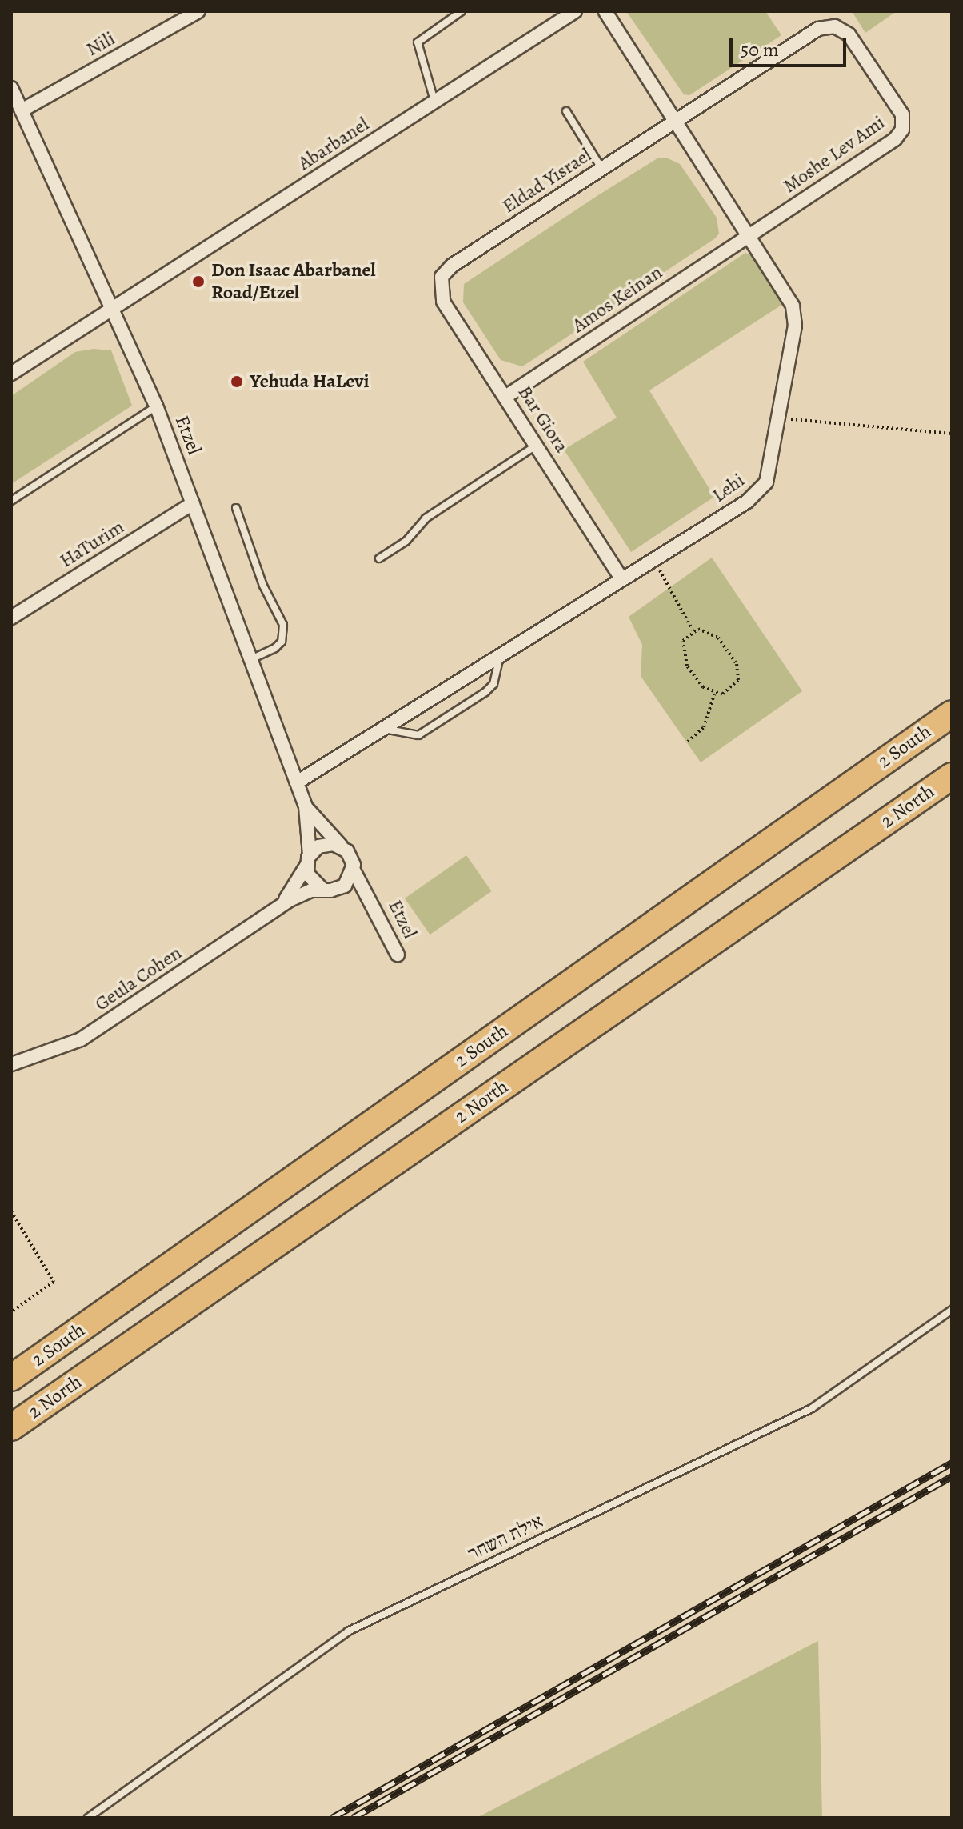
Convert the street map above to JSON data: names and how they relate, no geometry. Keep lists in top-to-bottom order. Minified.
{"streets":{"highway":["2 South","2 North"],"street":["Nili","Abarbanel","Moshe Lev Ami","Eldad Yisrael","Amos Keinan","Bar Giora","Etzel","Lehi","HaTurim","Geula Cohen"],"lane":["אילת השחר"]},"crossings":[["Nili","Etzel"],["Abarbanel","Etzel"],["Moshe Lev Ami","Eldad Yisrael"],["Moshe Lev Ami","Amos Keinan"],["Moshe Lev Ami","Lehi"],["Eldad Yisrael","Bar Giora"],["Eldad Yisrael","Lehi"],["Amos Keinan","Bar Giora"],["Amos Keinan","Lehi"],["Bar Giora","Lehi"],["Etzel","Lehi"],["Etzel","HaTurim"],["Etzel","Geula Cohen"]],"places":["Don Isaac Abarbanel Road/Etzel","Yehuda HaLevi"],"scale_bar":"50 m"}
